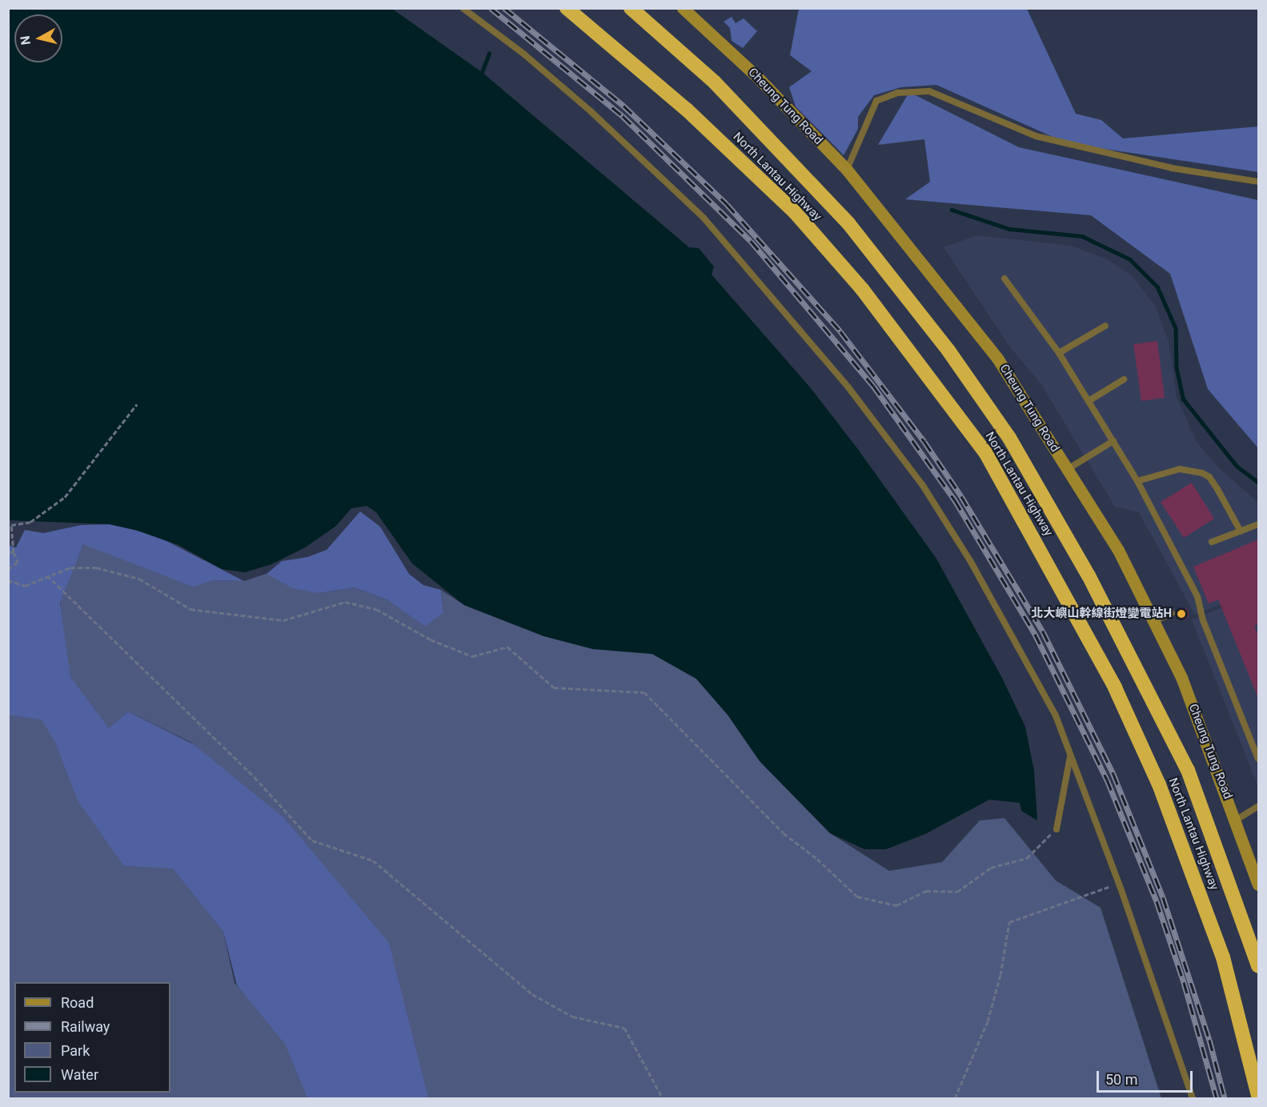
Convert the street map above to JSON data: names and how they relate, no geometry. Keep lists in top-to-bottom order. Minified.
{"streets":{"highway":["North Lantau Highway"],"main road":["Cheung Tung Road"]},"places":["北大嶼山幹線街燈變電站H"],"legend":["Road","Railway","Park","Water"],"scale_bar":"50 m","north":"left"}
